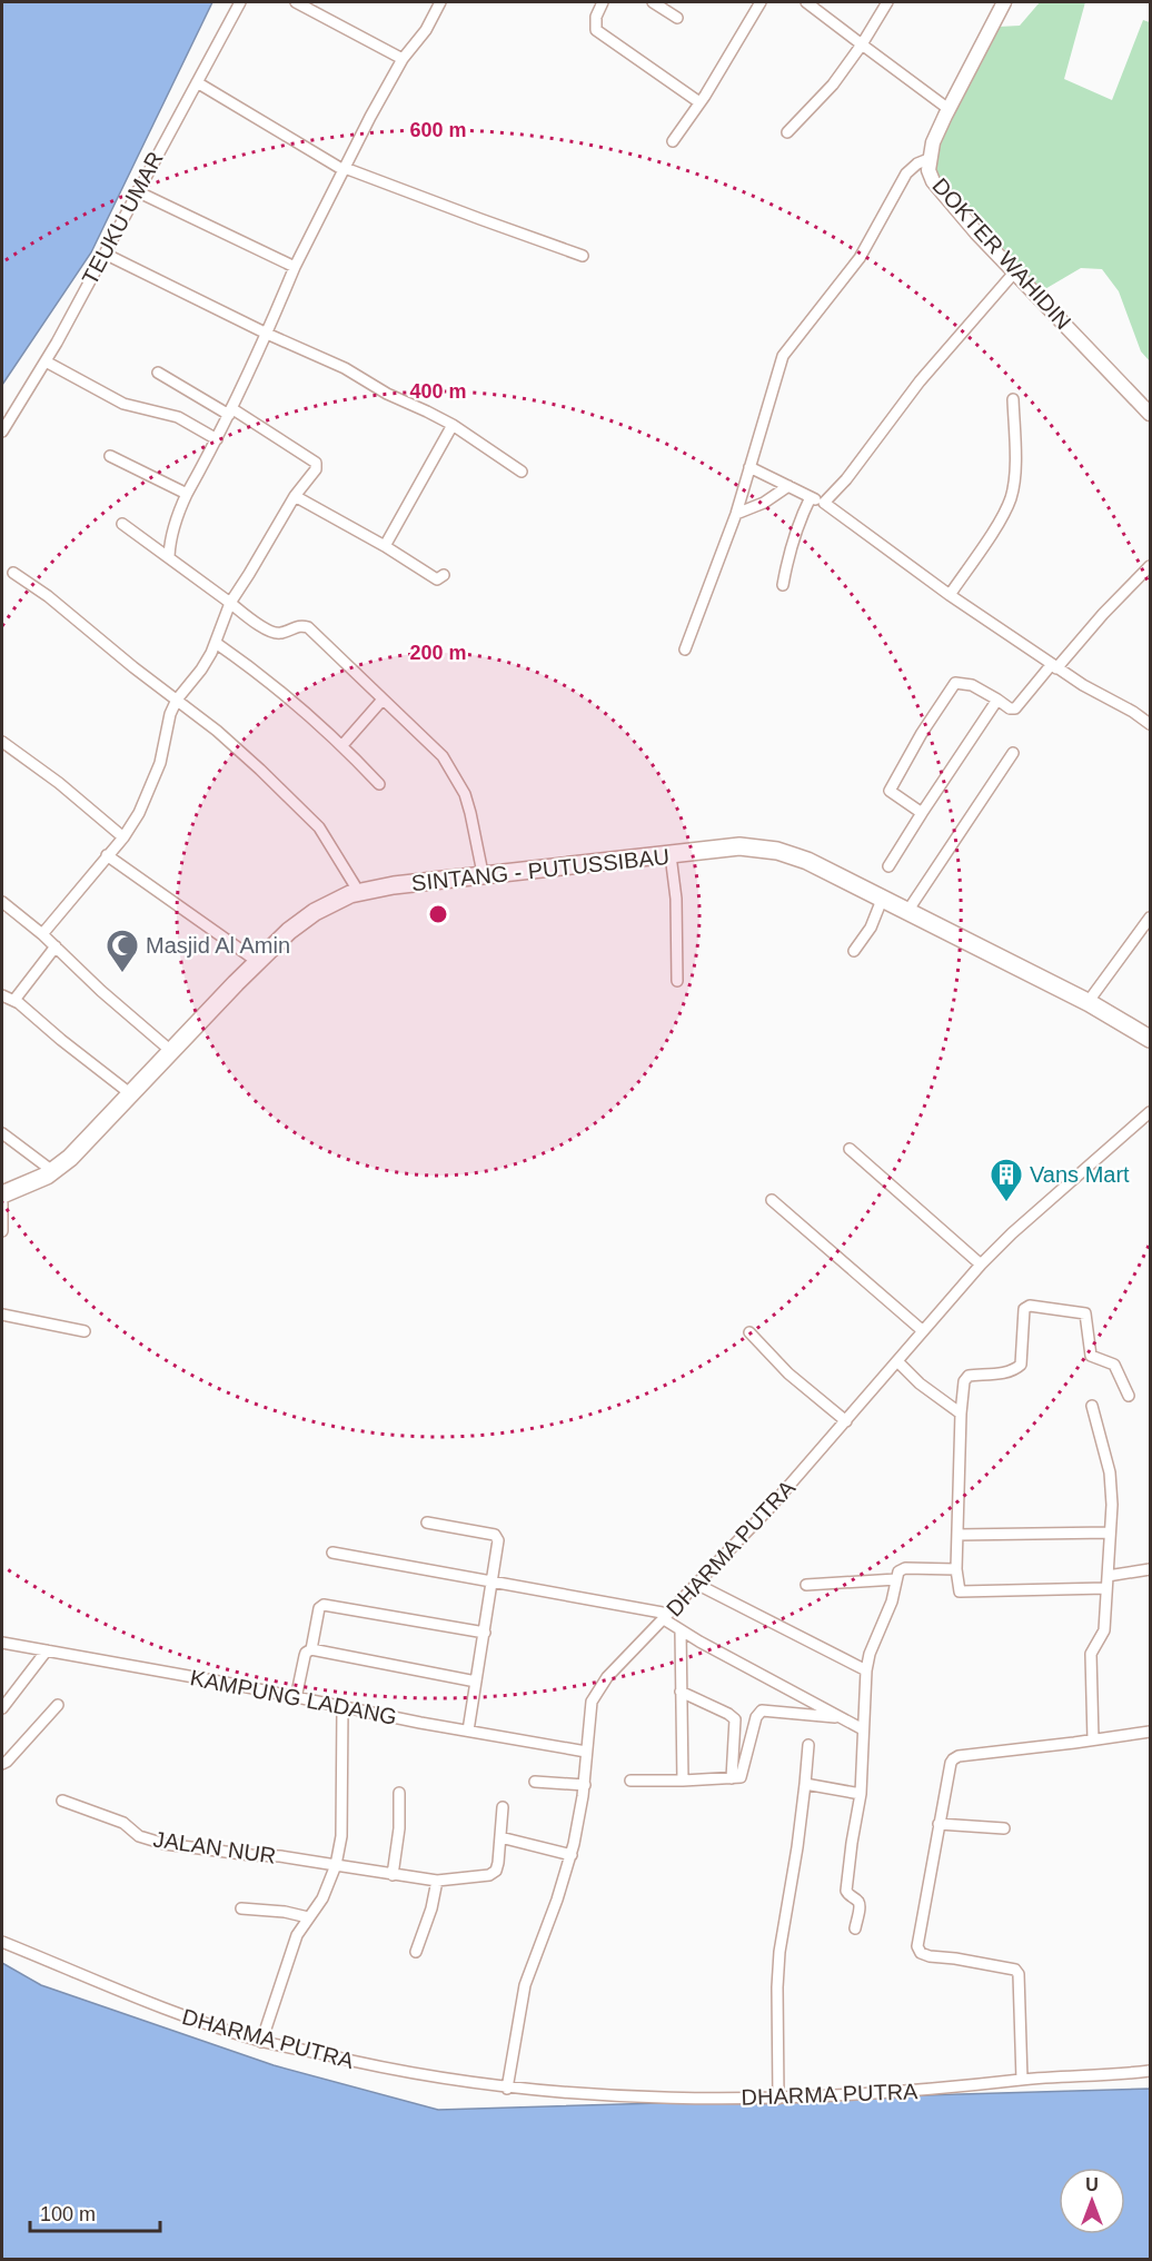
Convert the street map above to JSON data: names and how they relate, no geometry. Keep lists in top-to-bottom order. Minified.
{"streets":{"highway":["SINTANG - PUTUSSIBAU"],"street":["TEUKU UMAR","DOKTER WAHIDIN","DHARMA PUTRA","KAMPUNG LADANG","JALAN NUR"]},"crossings":[["DHARMA PUTRA","KAMPUNG LADANG"]],"places":{"mosque":["Masjid Al Amin"],"building":["Vans Mart"]},"scale_bar":"100 m","north":"top","rings":["600 m","400 m","200 m"]}
